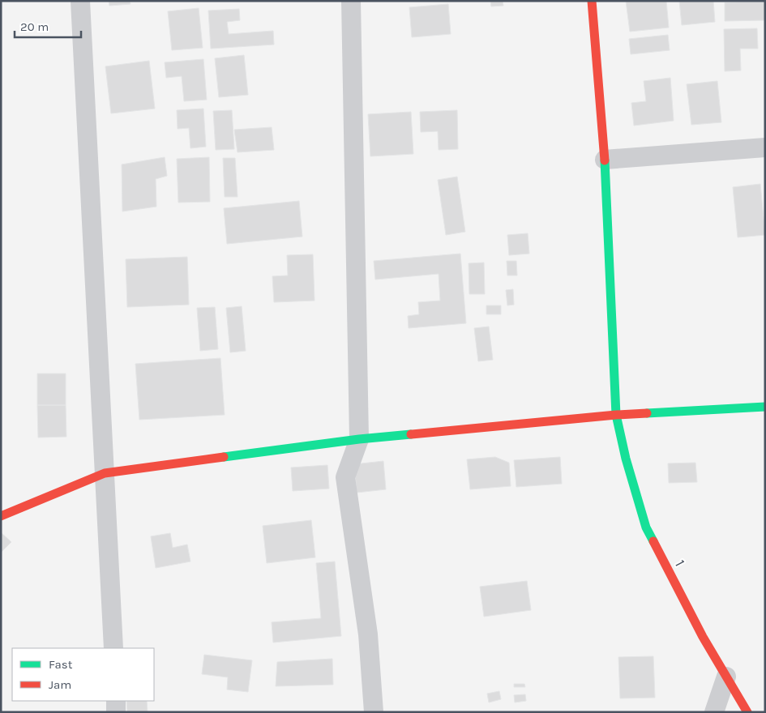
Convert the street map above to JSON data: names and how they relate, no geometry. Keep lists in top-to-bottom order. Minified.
{"streets":{"street":["1"]},"legend":["Fast","Jam"],"scale_bar":"20 m"}
